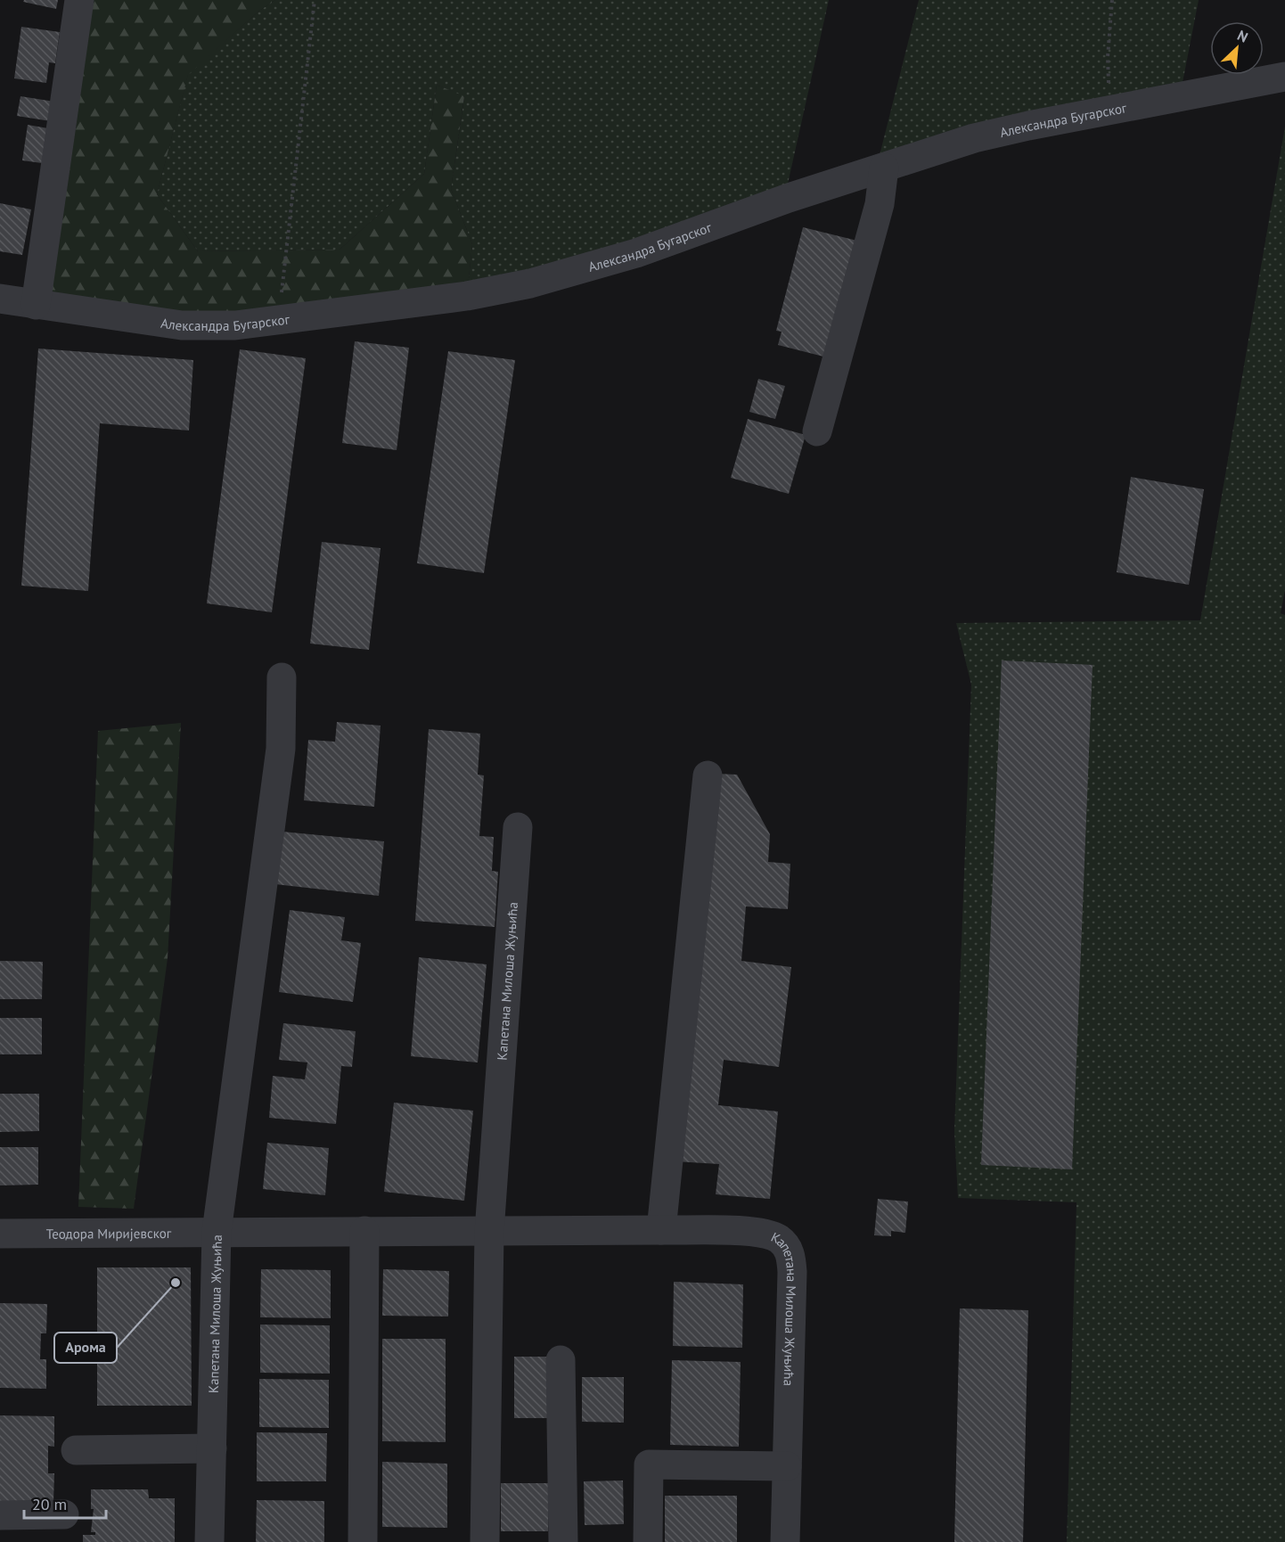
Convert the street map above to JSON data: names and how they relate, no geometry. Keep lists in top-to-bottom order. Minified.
{"streets":{"street":["Александра Бугарског","Капетана Милоша Жуњића","Теодора Миријевског"]},"crossings":[["Капетана Милоша Жуњића","Теодора Миријевског"]],"places":["Арома"],"scale_bar":"20 m","north":"top right"}
